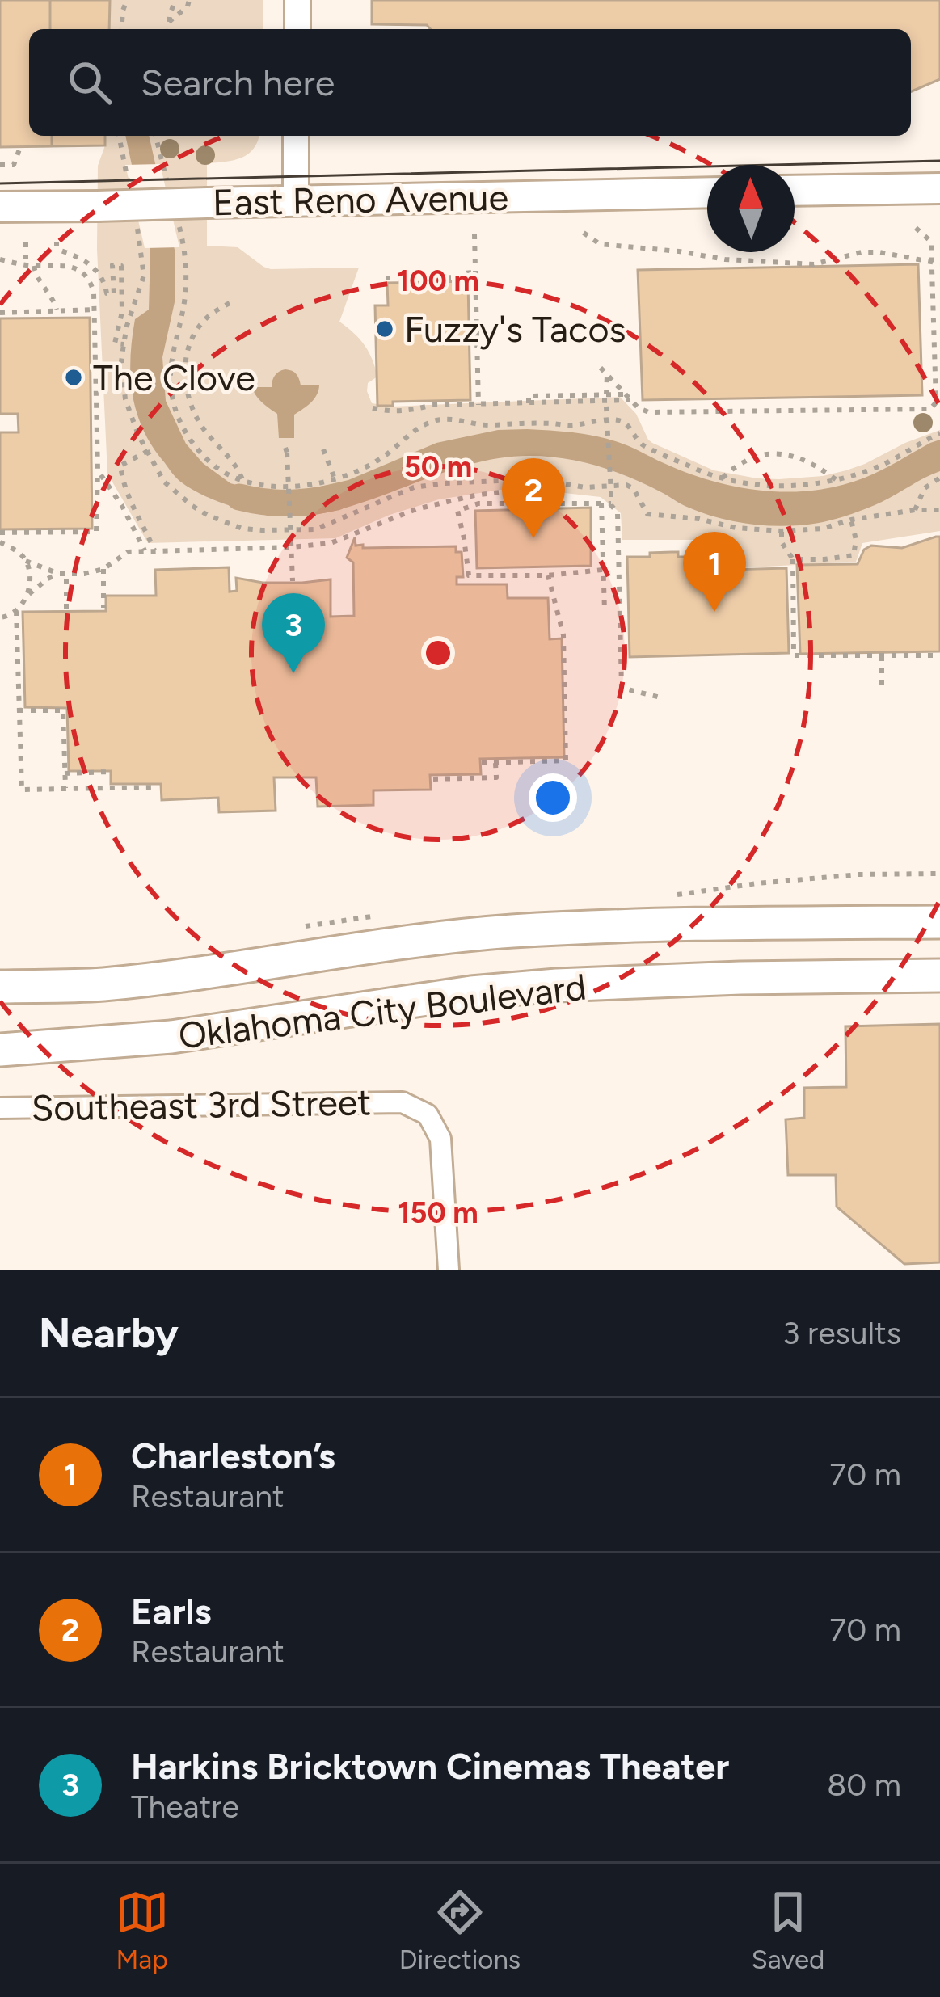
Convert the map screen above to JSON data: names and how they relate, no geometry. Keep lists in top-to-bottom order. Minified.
{"streets":{"main road":["East Reno Avenue","Oklahoma City Boulevard"],"street":["Southeast 3rd Street"]},"places":["Fuzzy's Tacos","The Clove"],"north":"top","page":{"search":"Search here","pins":["2","1","3"],"heading":["Nearby","3 results"],"list":[{"mark":"1","name":"Charleston’s","note":"Restaurant","value":"70 m"},{"mark":"2","name":"Earls","note":"Restaurant","value":"70 m"},{"mark":"3","name":"Harkins Bricktown Cinemas Theater","note":"Theatre","value":"80 m"}],"nav":["Map","Directions","Saved"]},"rings":["100 m","50 m","150 m"]}
